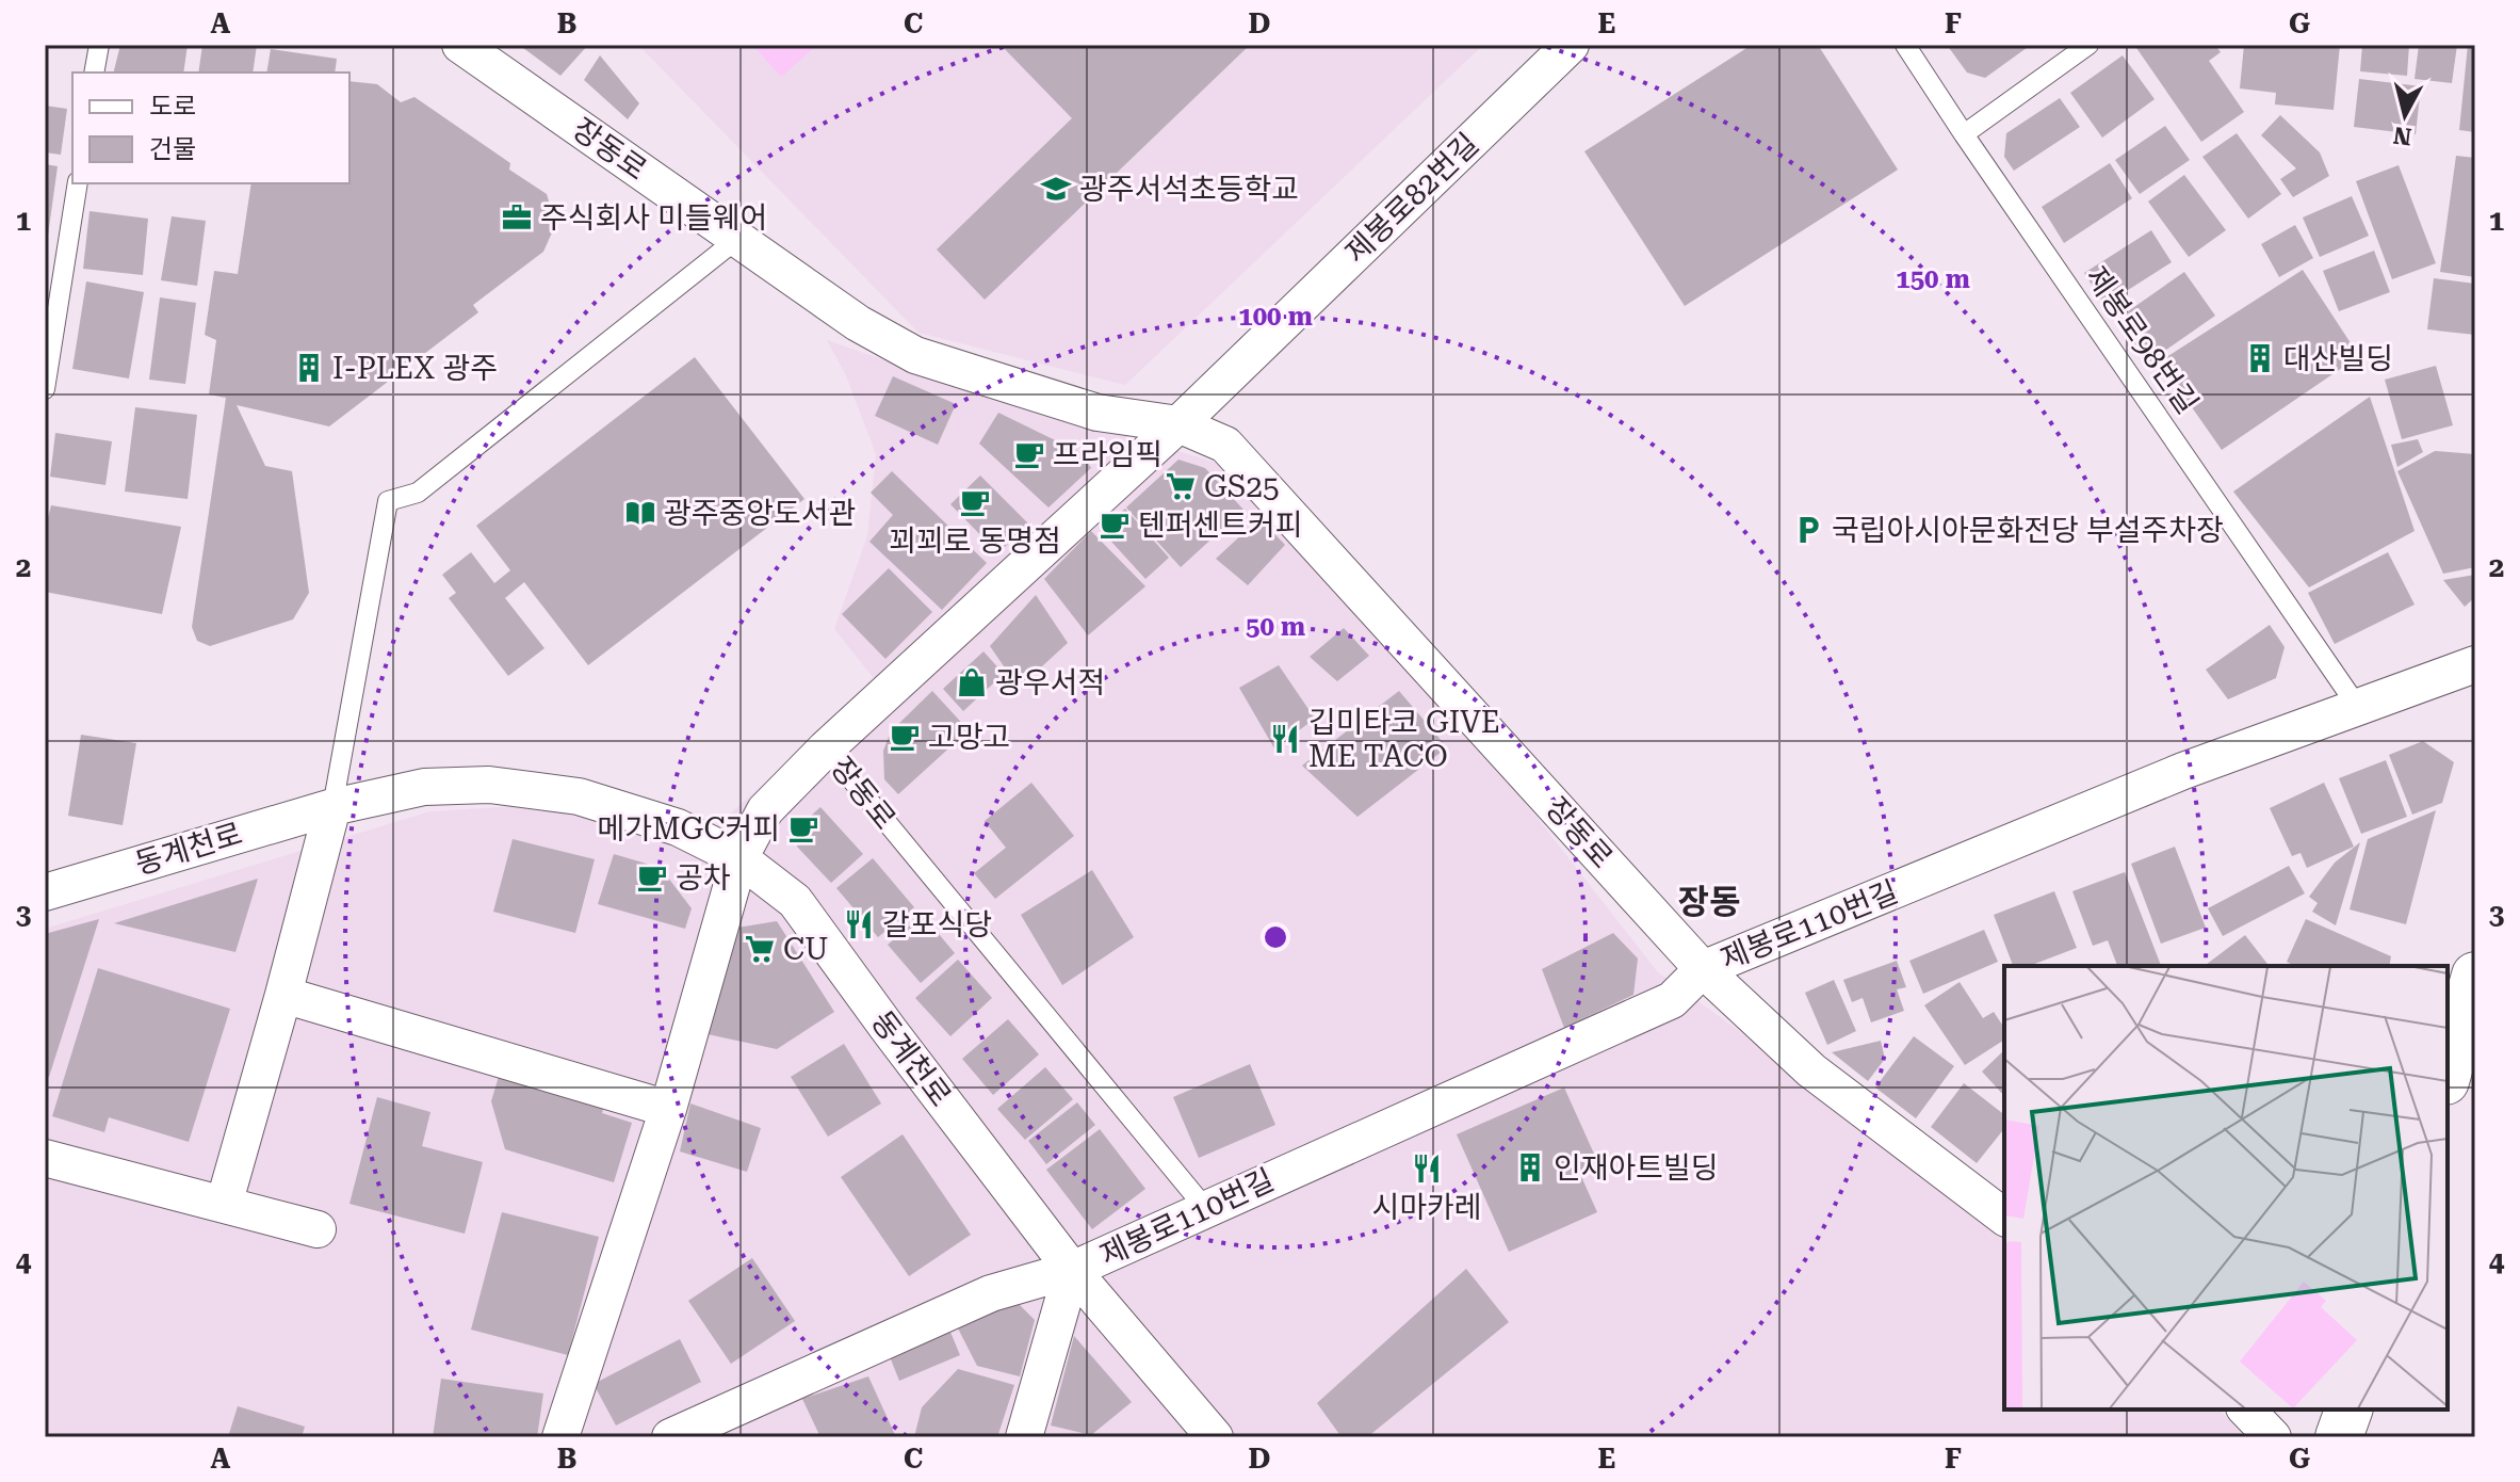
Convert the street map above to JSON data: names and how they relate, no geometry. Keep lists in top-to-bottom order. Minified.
{"streets":{"street":["장동로","제봉로82번길","동계천로","제봉로110번길"],"lane":["제봉로98번길"]},"crossings":[["장동로","제봉로82번길"],["장동로","제봉로110번길"],["제봉로98번길","제봉로110번길"],["동계천로","제봉로110번길"]],"districts":["장동"],"places":{"school or university":["광주서석초등학교"],"office":["주식회사 미들웨어"],"building":["대산빌딩","I-PLEX 광주","인재아트빌딩"],"cafe":["프라임픽","꾀꾀로 동명점","텐퍼센트커피","고망고","메가MGC커피","공차"],"supermarket":["GS25","CU"],"library":["광주중앙도서관"],"parking":["국립아시아문화전당 부설주차장"],"shop":["광우서적"],"restaurant":["깁미타코 GIVE ME TACO","갈포식당","시마카레"]},"legend":["도로","건물"],"north":"bottom","grid":{"columns":["A","B","C","D","E","F","G"],"rows":["1","2","3","4"]},"rings":["150 m","100 m","50 m"]}
